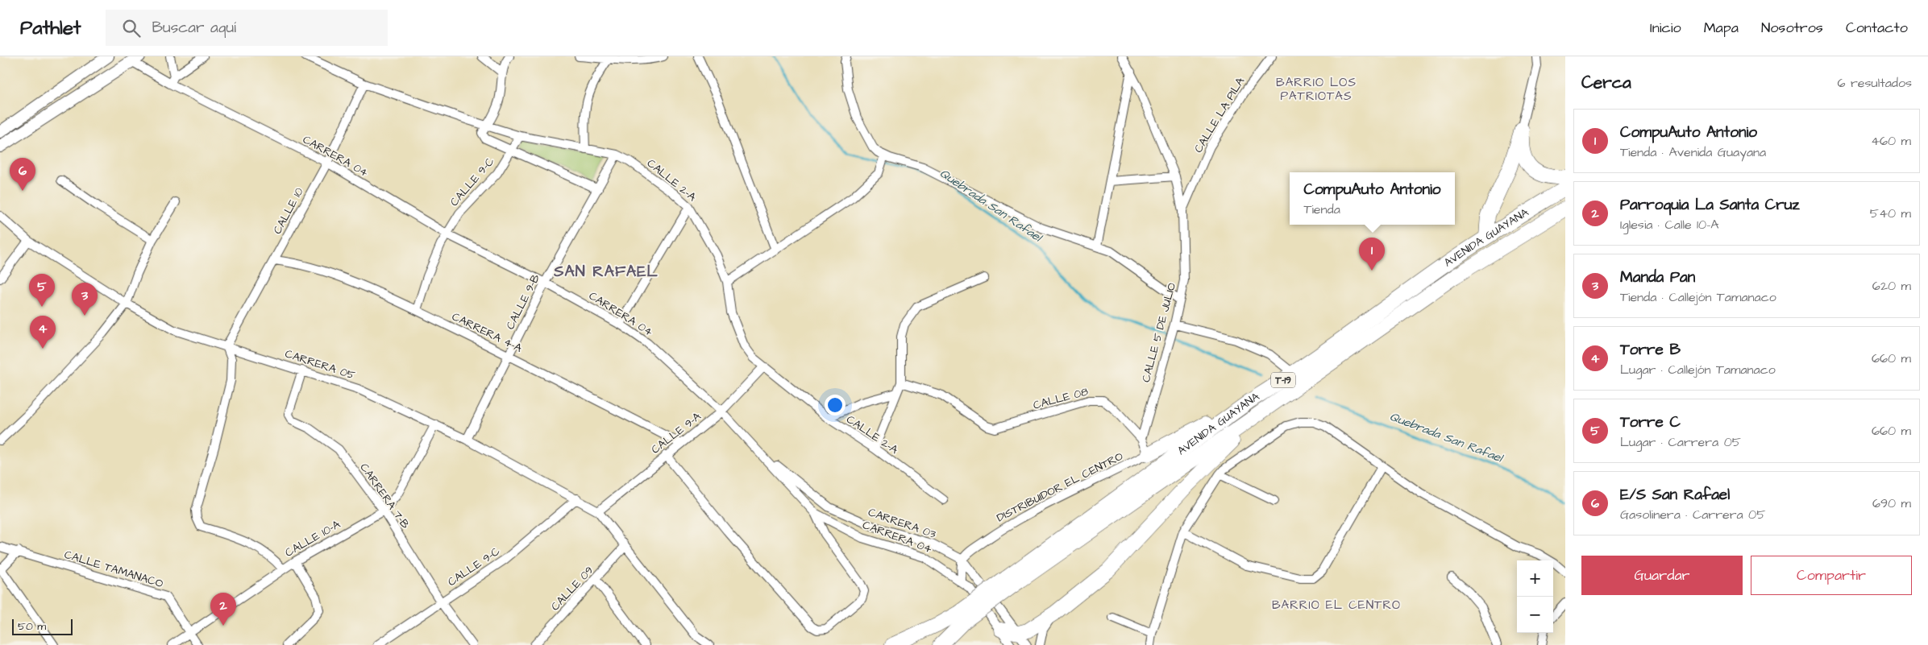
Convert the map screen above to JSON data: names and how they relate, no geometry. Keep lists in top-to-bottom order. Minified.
{"streets":{"highway":["AVENIDA GUAYANA","T-19"],"street":["CALLE LA PILA","CARRERA 04","CALLE 2-A","CALLE 9-C","CALLE 10","CALLE 9-B","CARRERA 4-A","CALLE 5 DE JULIO","CARRERA 05","CALLE 08","CALLE 9-A","DISTRIBUIDOR EL CENTRO","CARRERA 7-B","CARRERA 03","CALLE 10-A","CALLE TAMANACO","CALLE 09"]},"crossings":[["CALLE LA PILA","CALLE 5 DE JULIO"],["CARRERA 04","CALLE 9-C"],["CARRERA 04","CALLE 10"],["CARRERA 04","CALLE 9-B"],["CARRERA 04","CALLE 9-A"],["CARRERA 04","CARRERA 03"],["CALLE 2-A","CALLE 9-C"],["CALLE 2-A","CALLE 10"],["CALLE 2-A","CALLE 9-B"],["CALLE 2-A","CALLE 9-A"],["CALLE 9-C","CARRERA 4-A"],["CALLE 9-C","CARRERA 05"],["CALLE 9-C","CARRERA 7-B"],["CALLE 10","CARRERA 4-A"],["CALLE 10","CARRERA 05"],["CALLE 9-B","CARRERA 4-A"],["CALLE 9-B","CARRERA 05"],["CARRERA 4-A","CALLE 9-A"],["CALLE 5 DE JULIO","CALLE 08"],["CARRERA 05","CALLE 9-A"],["CARRERA 05","CARRERA 7-B"],["CARRERA 05","CALLE 10-A"],["CARRERA 05","CALLE 09"],["DISTRIBUIDOR EL CENTRO","CARRERA 03"],["CARRERA 7-B","CALLE 10-A"],["CALLE 10-A","CALLE TAMANACO"]],"districts":["BARRIO LOS PATRIOTAS","SAN RAFAEL","BARRIO EL CENTRO"],"water":["Quebrada San Rafael"],"scale_bar":"50 m","page":{"header":"Pathlet","search":"Buscar aquí","nav":["Inicio","Mapa","Nosotros","Contacto"],"heading":["Cerca","6 resultados"],"list":[{"mark":"1","name":"CompuAuto Antonio","note":"Tienda · Avenida Guayana","value":"460 m"},{"mark":"2","name":"Parroquia La Santa Cruz","note":"Iglesia · Calle 10-A","value":"540 m"},{"mark":"3","name":"Manda Pan","note":"Tienda · Callejón Tamanaco","value":"620 m"},{"mark":"4","name":"Torre B","note":"Lugar · Callejón Tamanaco","value":"660 m"},{"mark":"5","name":"Torre C","note":"Lugar · Carrera 05","value":"660 m"},{"mark":"6","name":"E/S San Rafael","note":"Gasolinera · Carrera 05","value":"690 m"}],"pins":["6","1","5","3","4","2"],"popup":["CompuAuto Antonio","Tienda"],"buttons":["Guardar","Compartir"],"map_buttons":["+","−"],"scale":"50 m"}}
